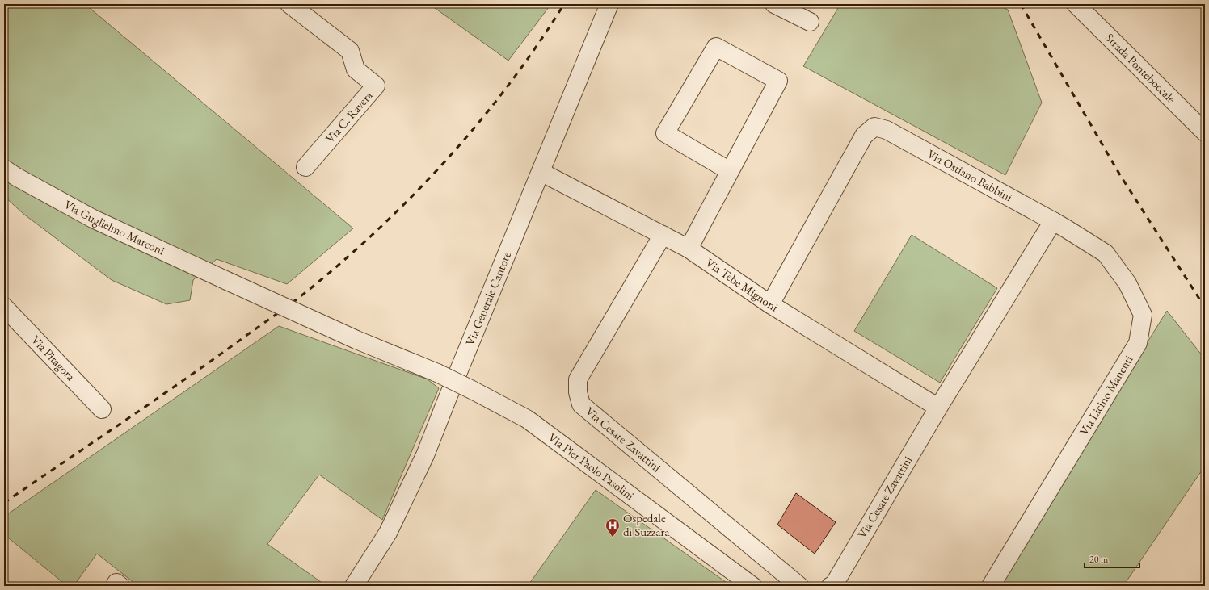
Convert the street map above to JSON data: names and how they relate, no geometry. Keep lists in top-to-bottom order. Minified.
{"streets":{"street":["Strada Ponteboccale","Via C. Ravera","Via Ostiano Babbini","Via Guglielmo Marconi","Via Tebe Mignoni","Via Generale Cantore","Via Pitagora","Via Licino Manenti","Via Cesare Zavattini","Via Pier Paolo Pasolini"]},"crossings":[["Via Ostiano Babbini","Via Tebe Mignoni"],["Via Ostiano Babbini","Via Licino Manenti"],["Via Guglielmo Marconi","Via Pier Paolo Pasolini"],["Via Tebe Mignoni","Via Generale Cantore"],["Via Tebe Mignoni","Via Cesare Zavattini"]],"places":{"hospital":["Ospedale di Suzzara"]},"scale_bar":"20 m"}
